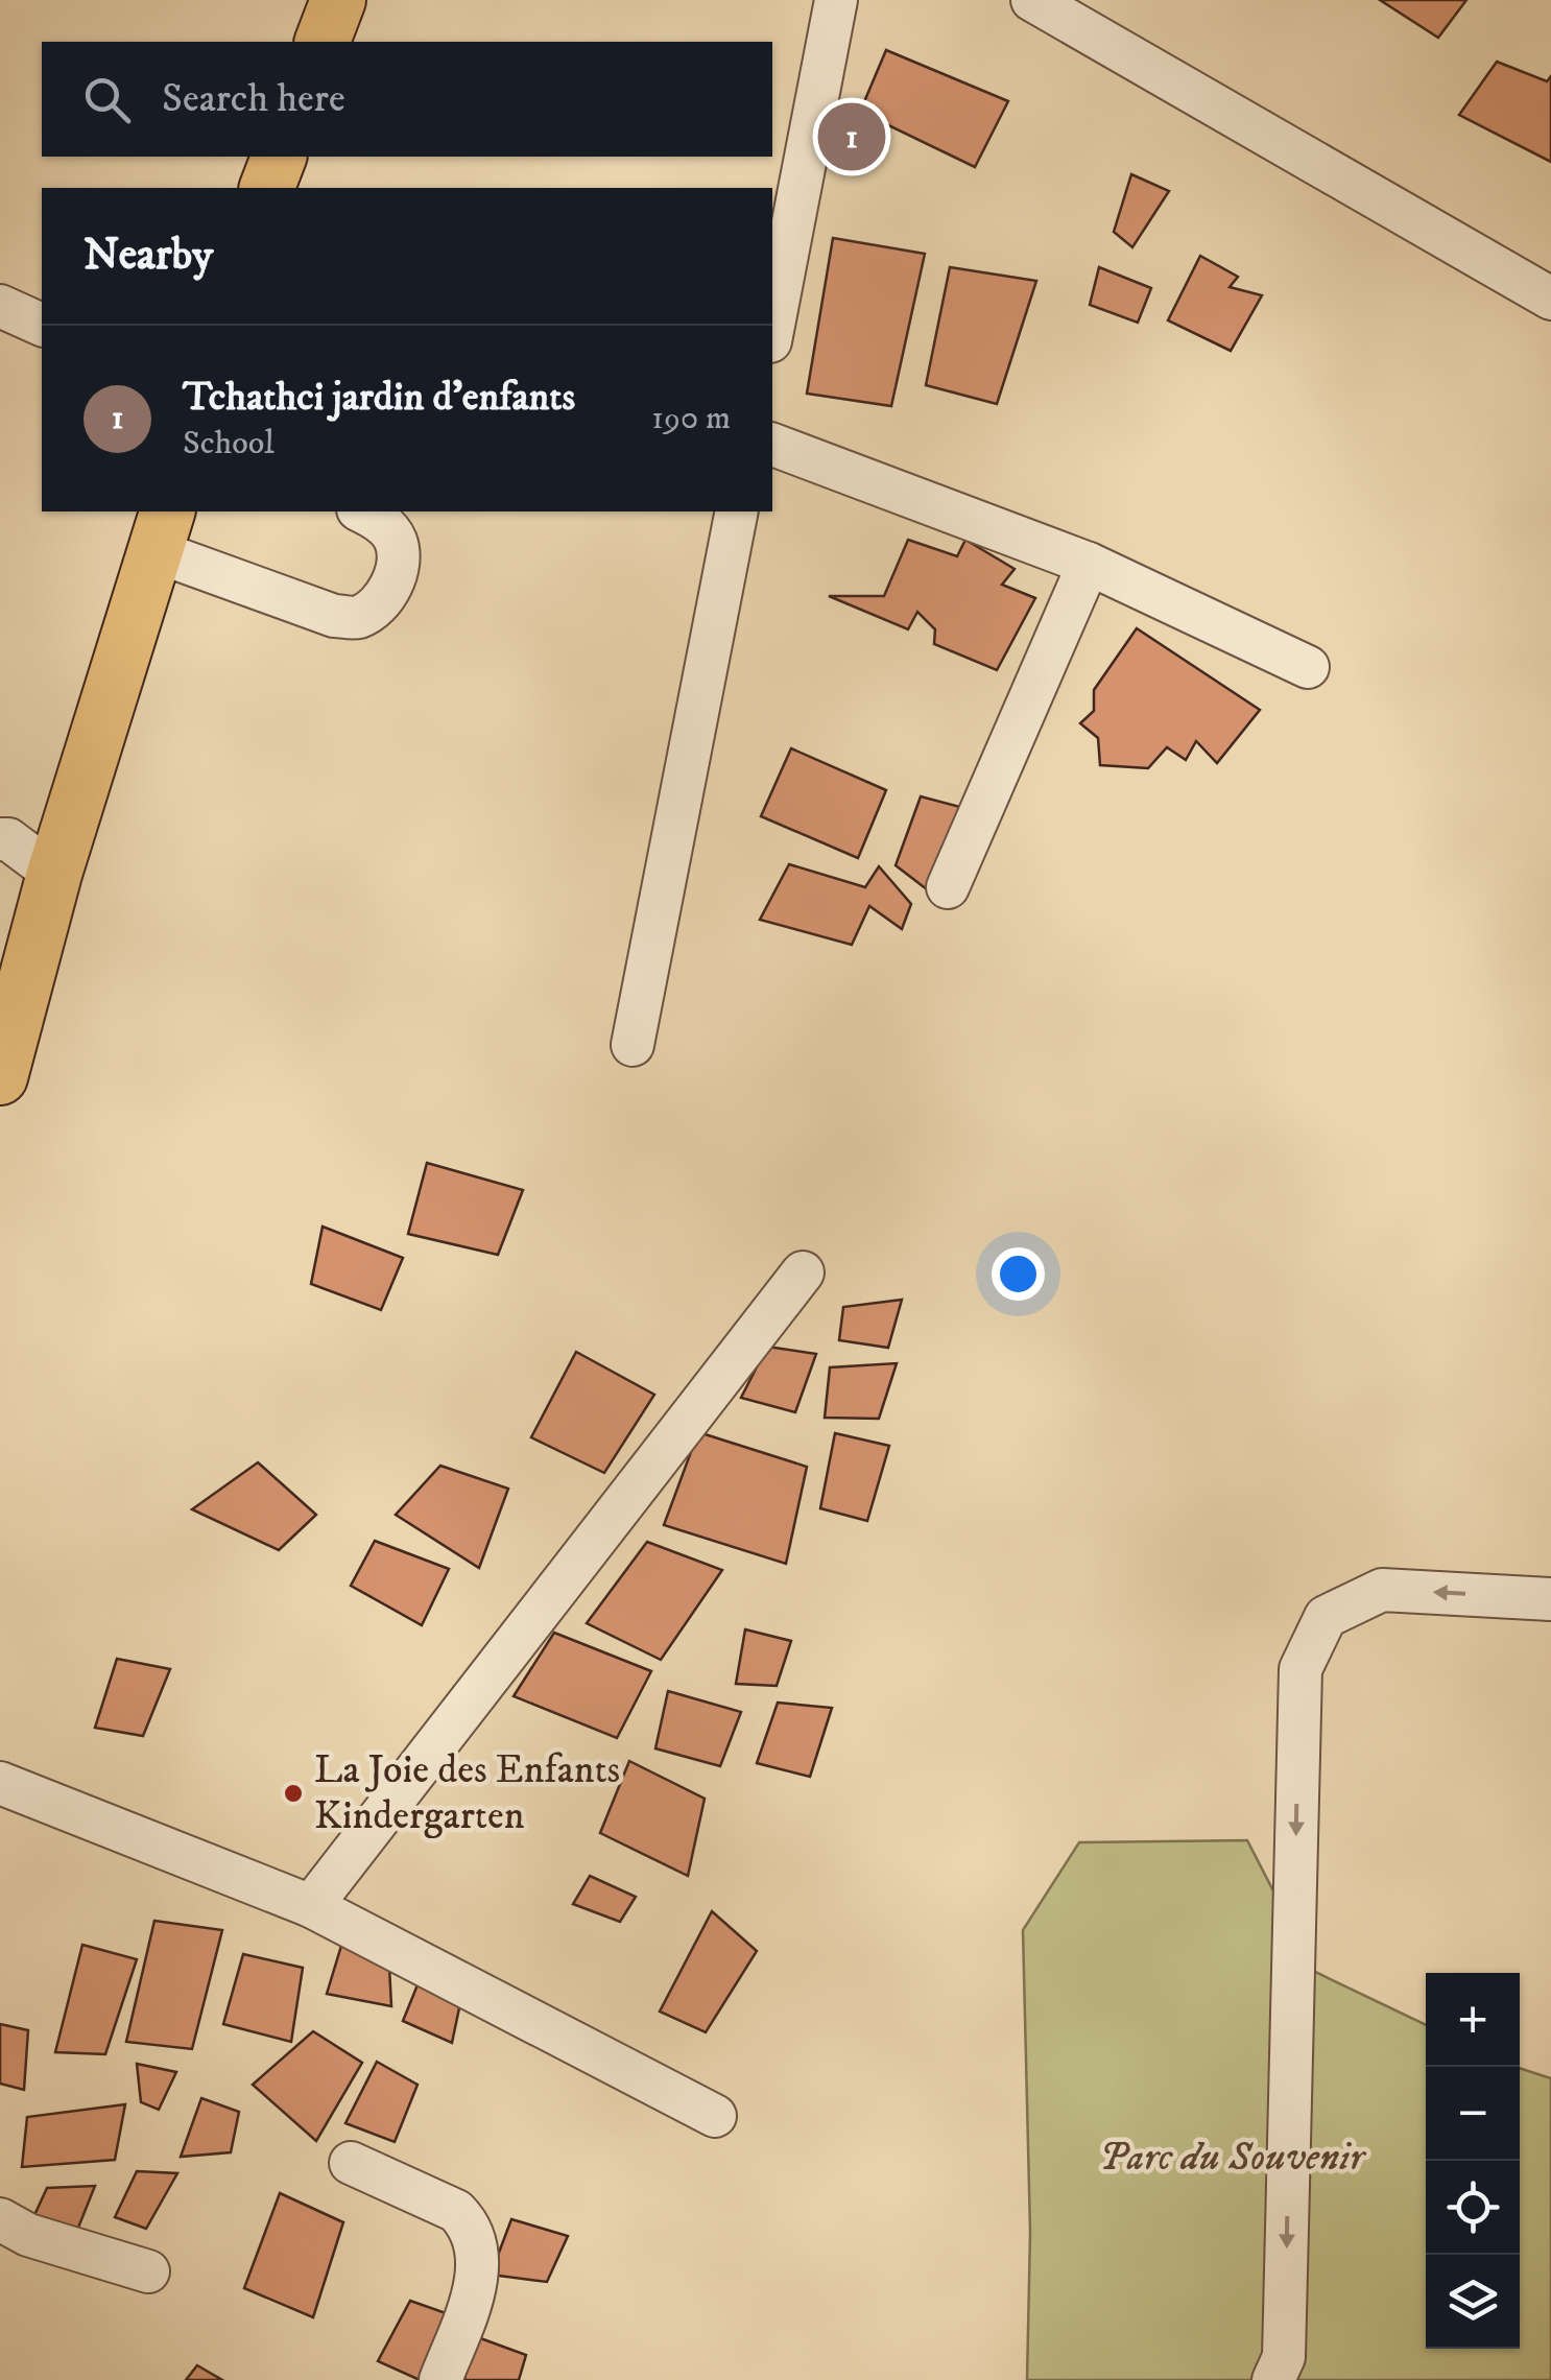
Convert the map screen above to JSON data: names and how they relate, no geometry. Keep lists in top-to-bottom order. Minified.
{"parks":["Parc du Souvenir"],"places":["La Joie des Enfants Kindergarten"],"page":{"search":"Search here","pins":"1","heading":"Nearby","list":[{"mark":"1","name":"Tchathci jardin d'enfants","note":"School","value":"190 m"}],"map_buttons":["+","−"]}}
